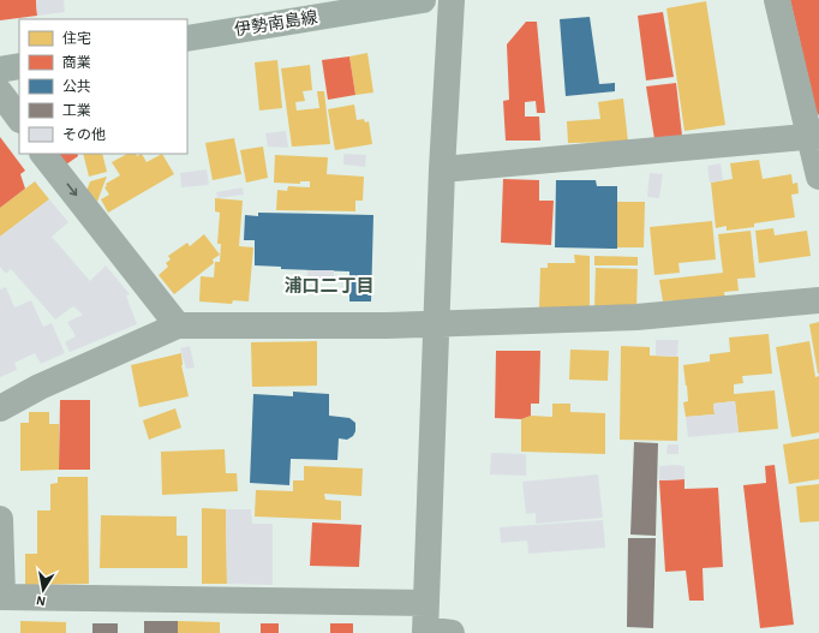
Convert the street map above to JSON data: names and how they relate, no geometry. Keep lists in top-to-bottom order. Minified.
{"streets":{"main road":["伊勢南島線"]},"districts":["浦口二丁目"],"legend":["住宅","商業","公共","工業","その他"],"north":"bottom"}
